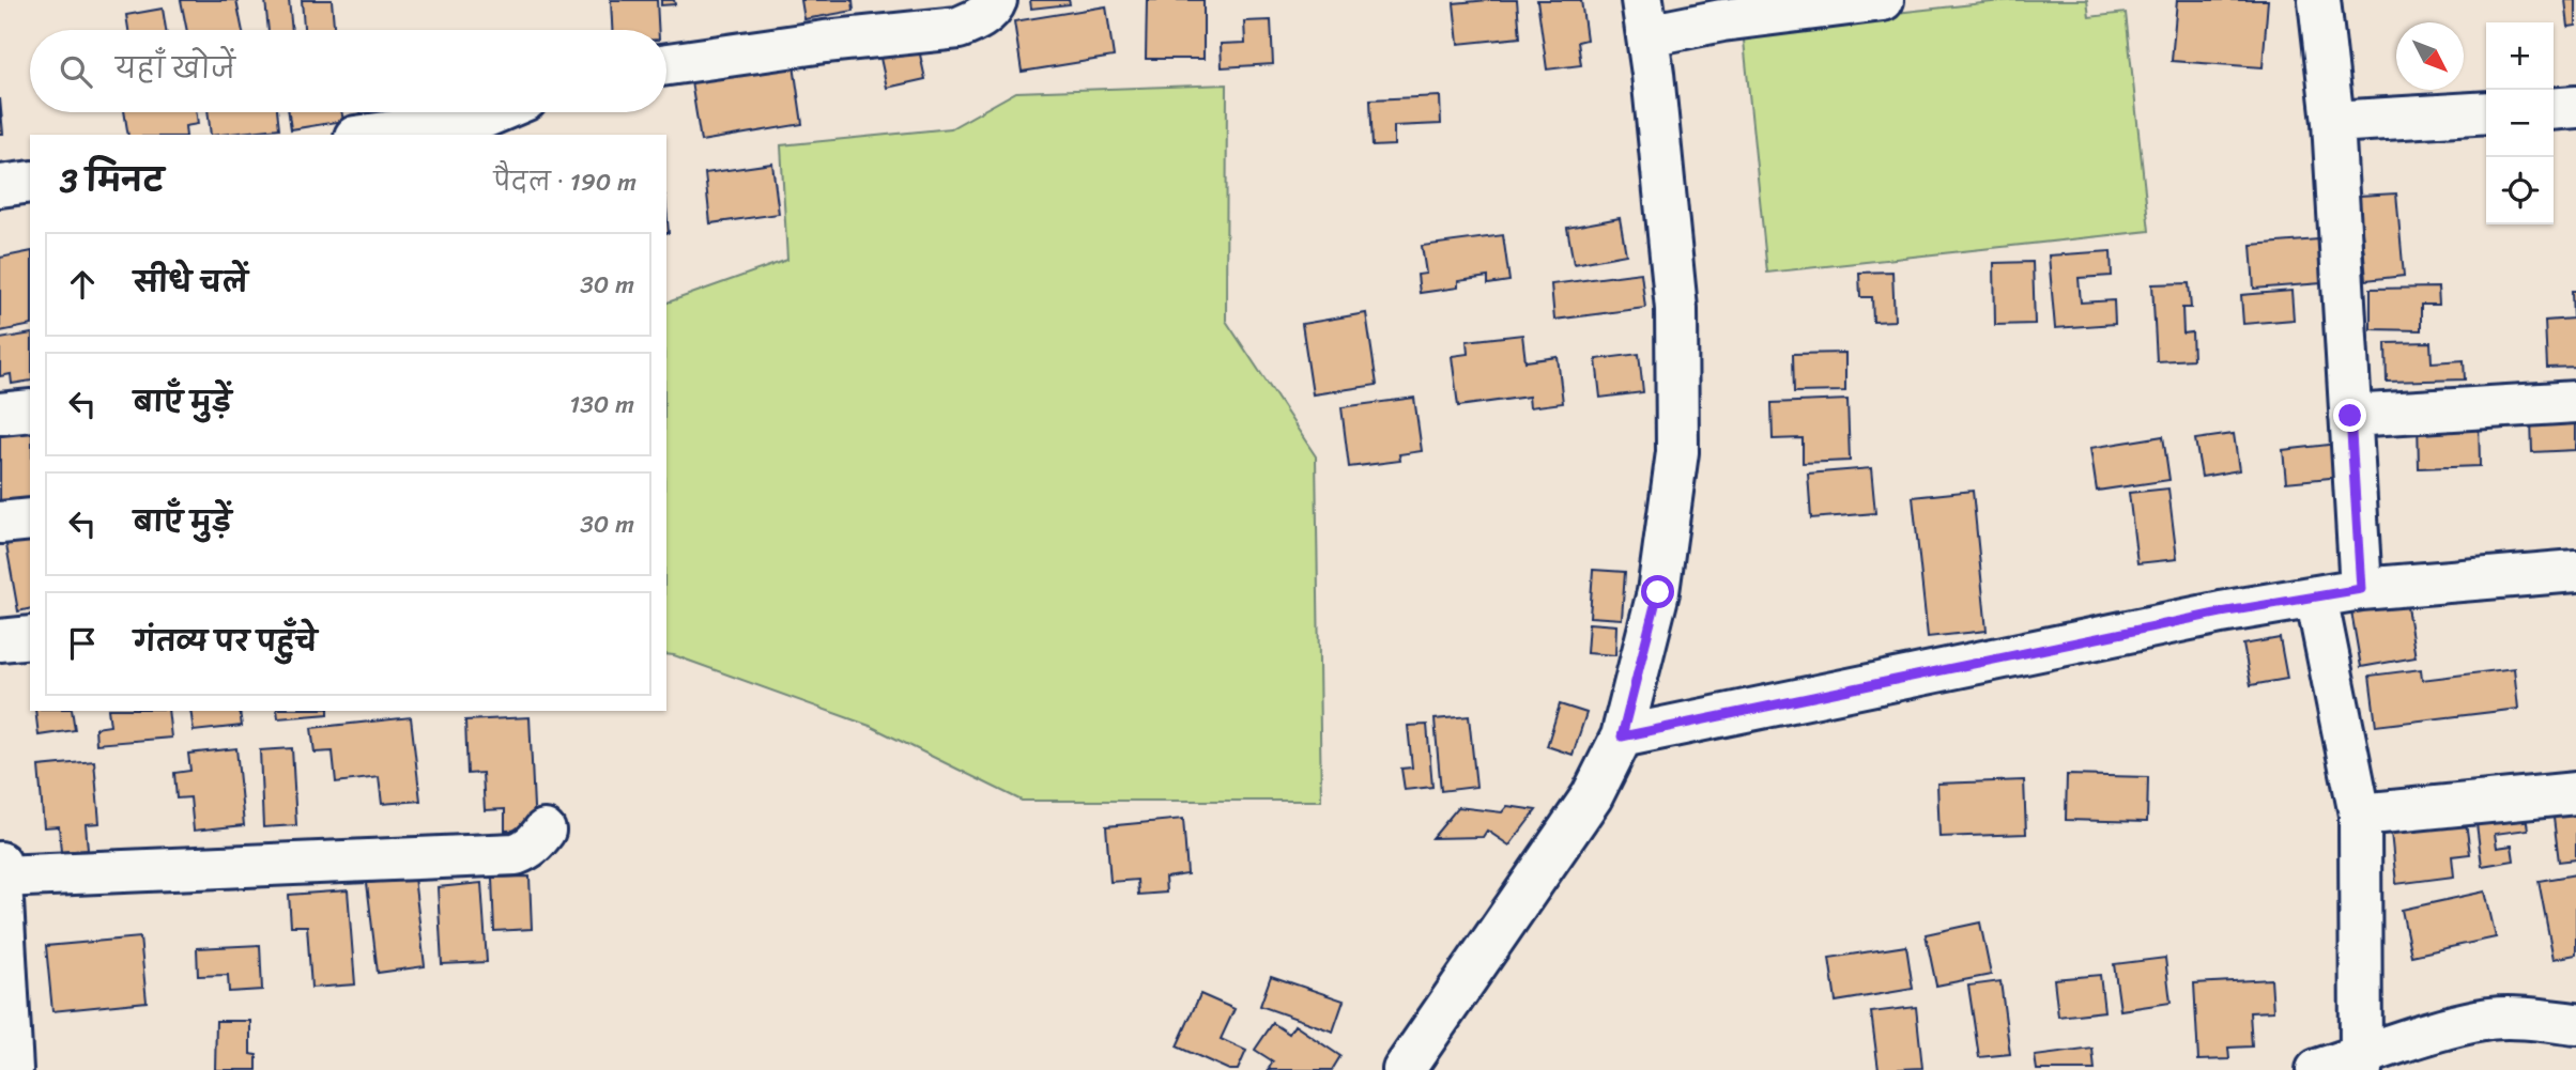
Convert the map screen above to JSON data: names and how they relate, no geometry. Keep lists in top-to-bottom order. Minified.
{"north":"bottom right","page":{"map_buttons":["+","−"],"search":"यहाँ खोजें","heading":["3 मिनट","पैदल · 190 m"],"list":[["सीधे चलें","30 m"],["बाएँ मुड़ें","130 m"],["बाएँ मुड़ें","30 m"],"गंतव्य पर पहुँचे"]}}
